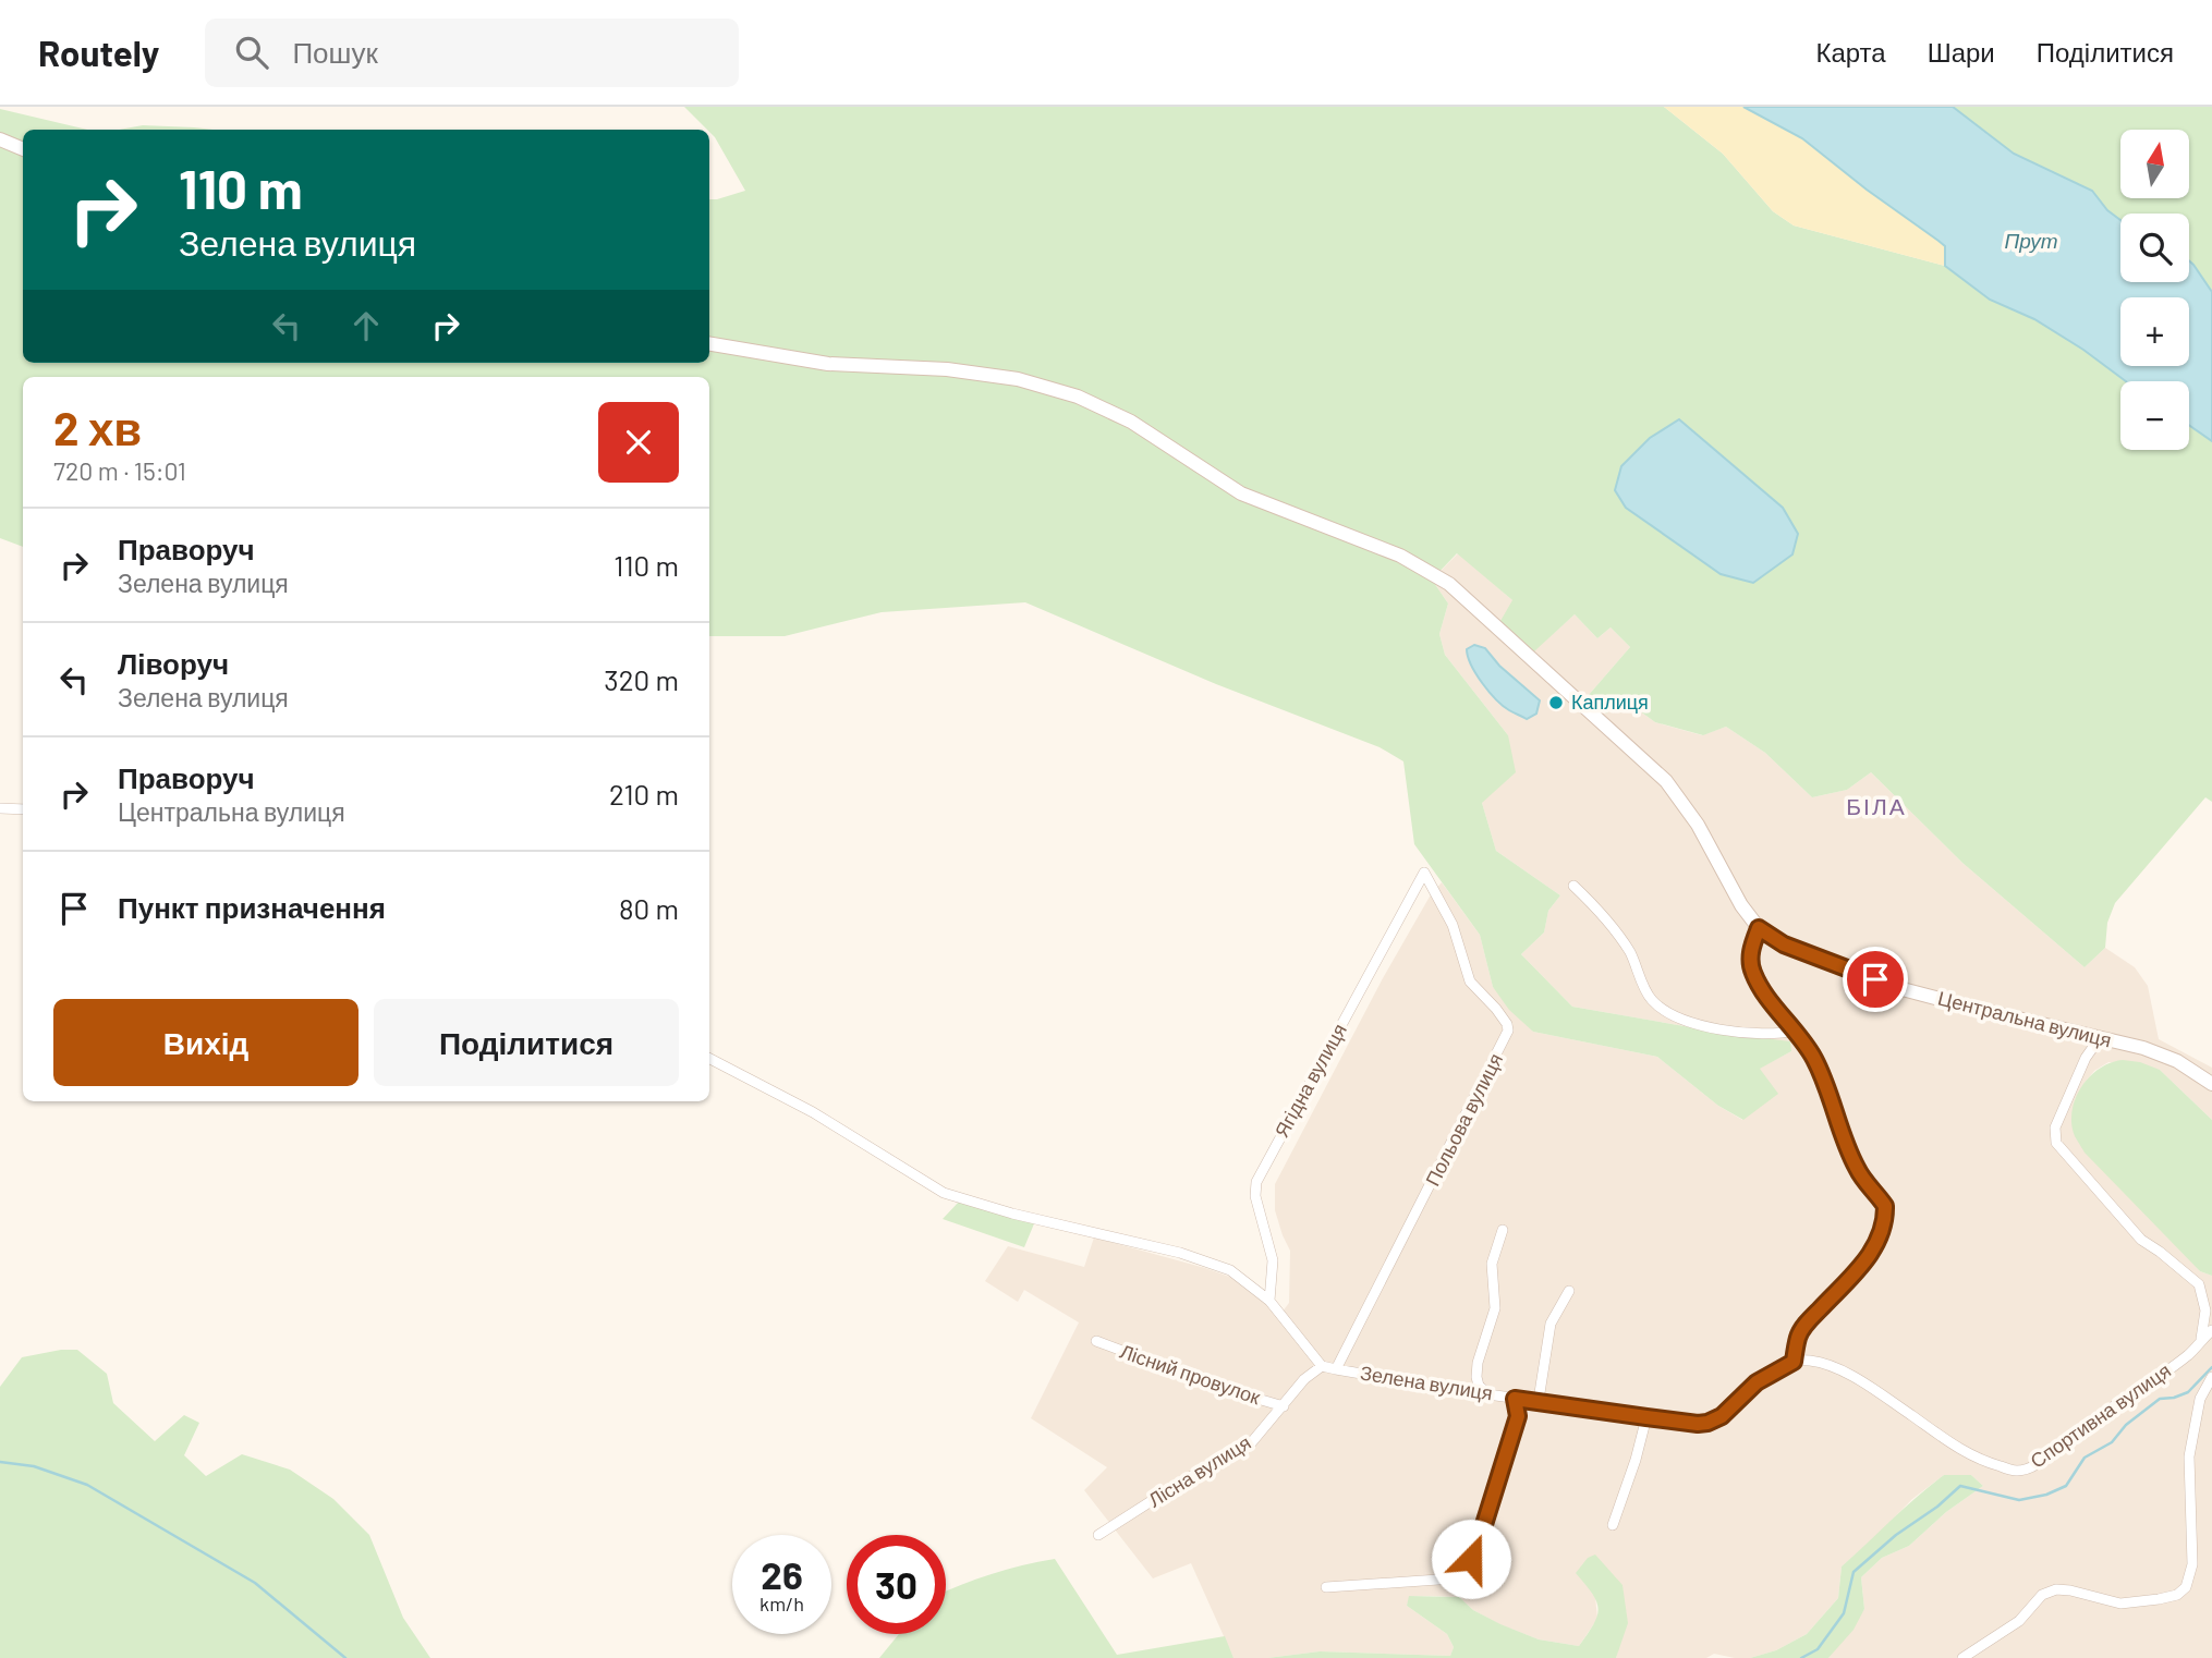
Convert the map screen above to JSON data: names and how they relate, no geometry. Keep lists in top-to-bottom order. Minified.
{"streets":{"main road":["Центральна вулиця"],"street":["Ягідна вулиця","Польова вулиця","Лісний провулок","Зелена вулиця","Спортивна вулиця","Лісна вулиця"]},"crossings":[["Ягідна вулиця","Польова вулиця"],["Польова вулиця","Зелена вулиця"],["Лісний провулок","Лісна вулиця"],["Зелена вулиця","Спортивна вулиця"],["Зелена вулиця","Лісна вулиця"]],"districts":["БІЛА"],"water":["Прут"],"places":["Каплиця"],"north":"top","page":{"header":"Routely","search":"Пошук","nav":["Карта","Шари","Поділитися"],"map_buttons":["+","−"],"turn":["110 m","Зелена вулиця"],"heading":["2 хв","720 m · 15:01"],"list":[{"name":"Праворуч","note":"Зелена вулиця","value":"110 m"},{"name":"Ліворуч","note":"Зелена вулиця","value":"320 m"},{"name":"Праворуч","note":"Центральна вулиця","value":"210 m"},{"name":"Пункт призначення","value":"80 m"}],"buttons":["Вихід","Поділитися"],"speed":"26 km/h","limit":"30"}}
